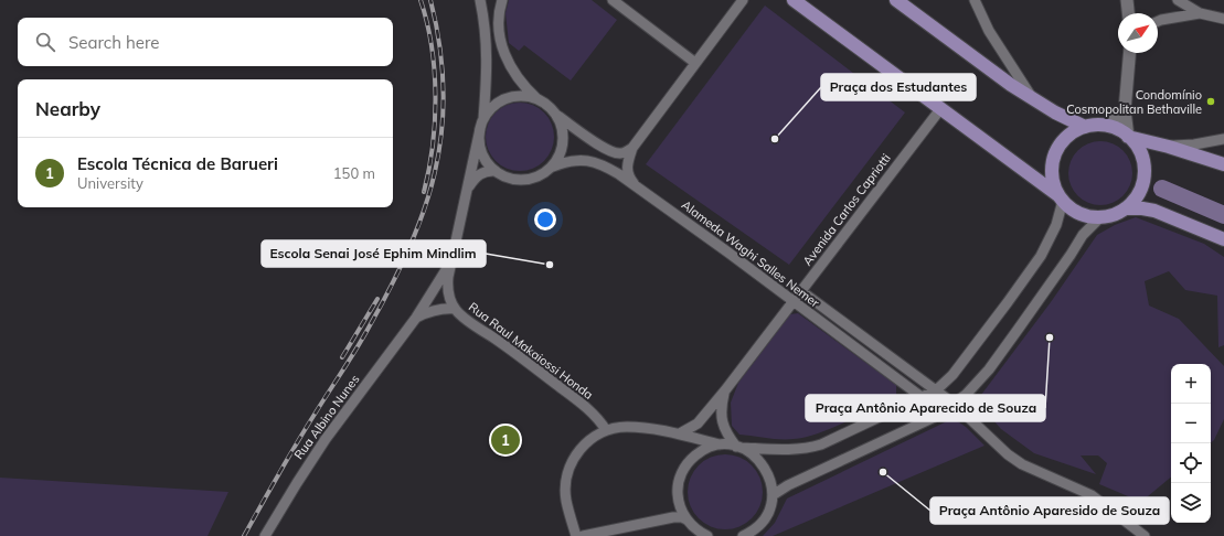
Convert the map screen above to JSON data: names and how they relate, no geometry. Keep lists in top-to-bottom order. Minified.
{"streets":{"street":["Avenida Carlos Capriotti","Alameda Waghi Salles Nemer","Rua Raul Makaiossi Honda","Rua Albino Nunes"]},"crossings":[["Avenida Carlos Capriotti","Alameda Waghi Salles Nemer"],["Alameda Waghi Salles Nemer","Rua Raul Makaiossi Honda"],["Rua Raul Makaiossi Honda","Rua Albino Nunes"]],"places":["Condomínio Cosmopolitan Bethaville","Praça dos Estudantes","Escola Senai José Ephim Mindlim","Praça Antônio Aparecido de Souza","Praça Antônio Aparesido de Souza"],"north":"top right","page":{"search":"Search here","heading":"Nearby","list":[{"mark":"1","name":"Escola Técnica de Barueri","note":"University","value":"150 m"}],"map_buttons":["+","−"],"pins":"1"}}
